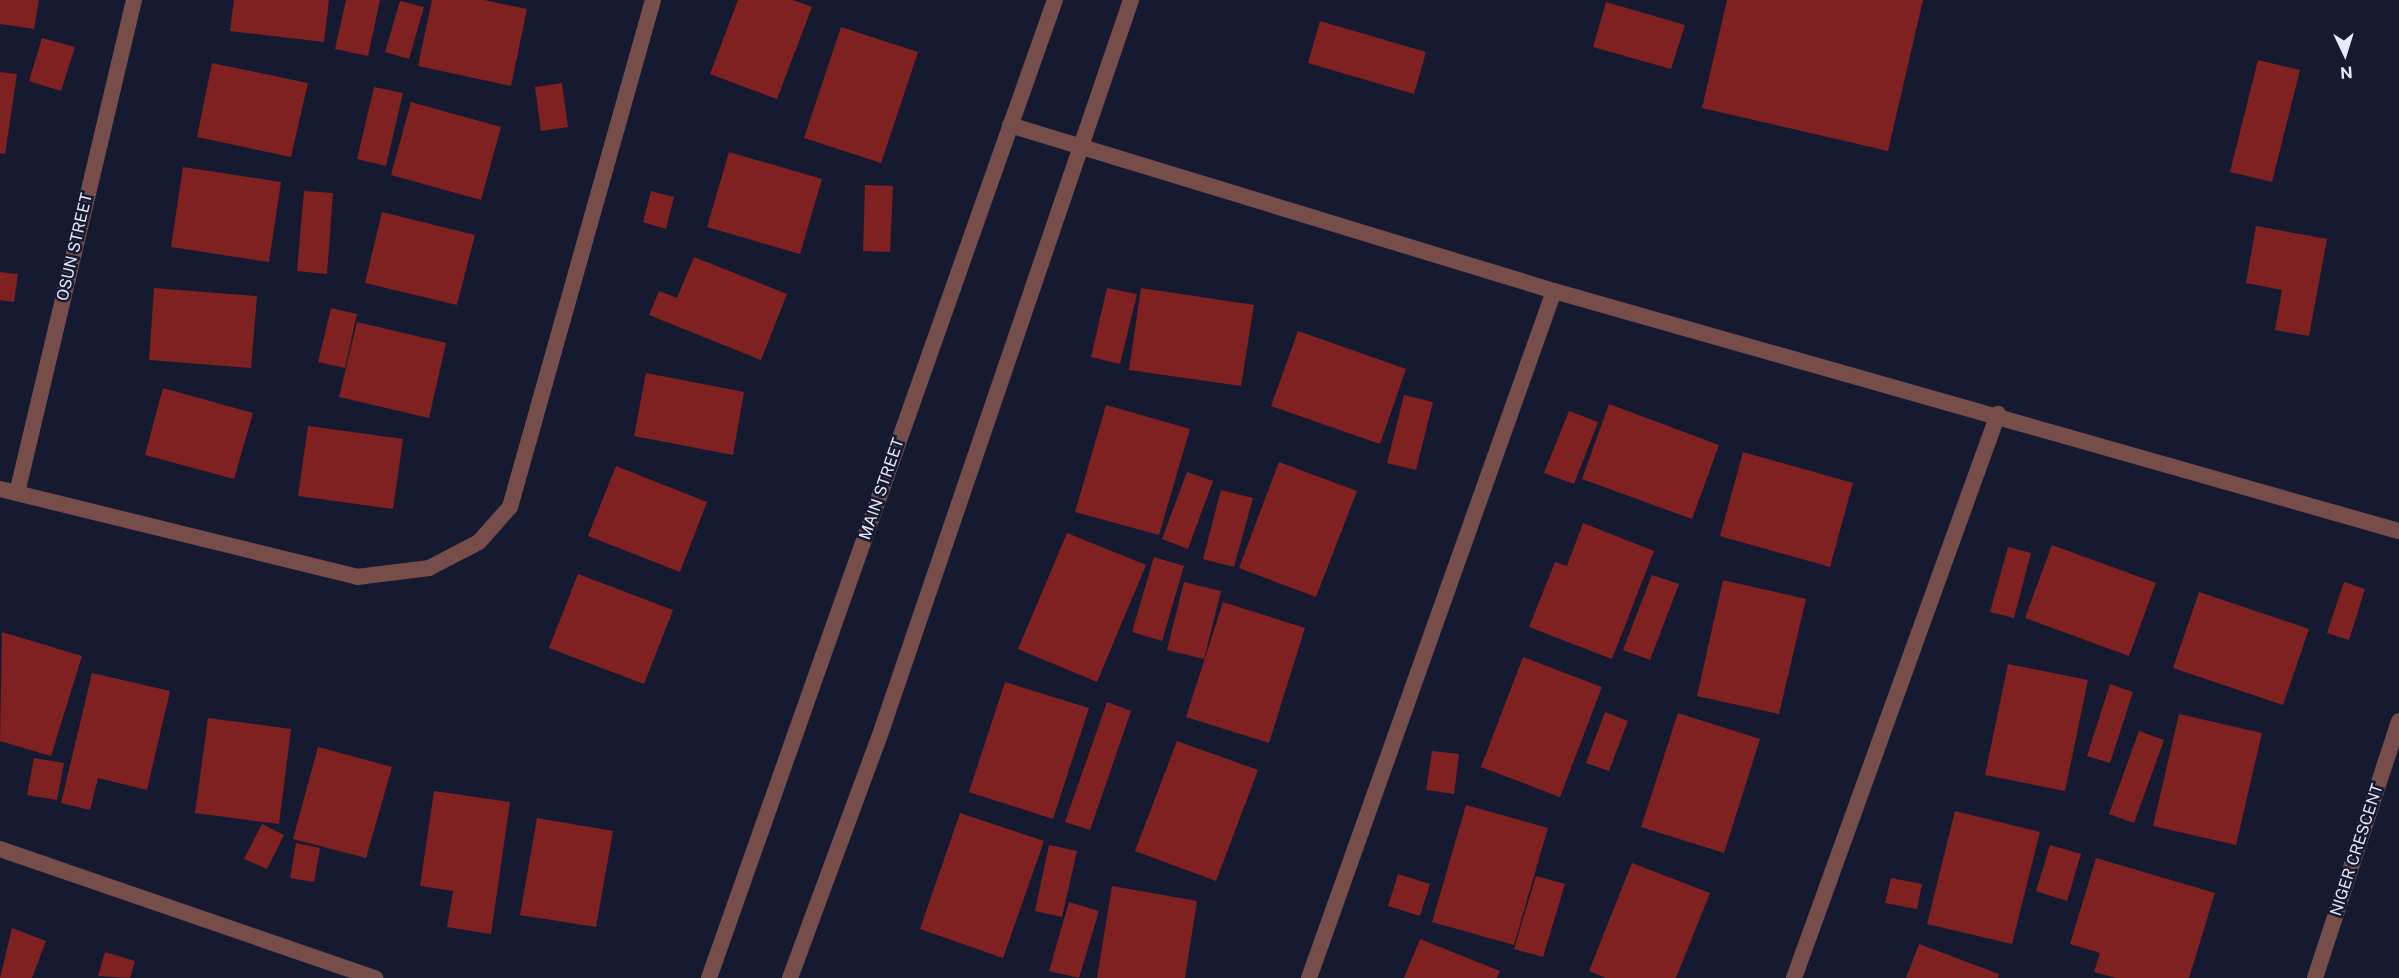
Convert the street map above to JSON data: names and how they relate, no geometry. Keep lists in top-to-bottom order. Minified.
{"streets":{"street":["OSUN STREET","MAIN STREET","NIGER CRESCENT"]},"north":"bottom"}
